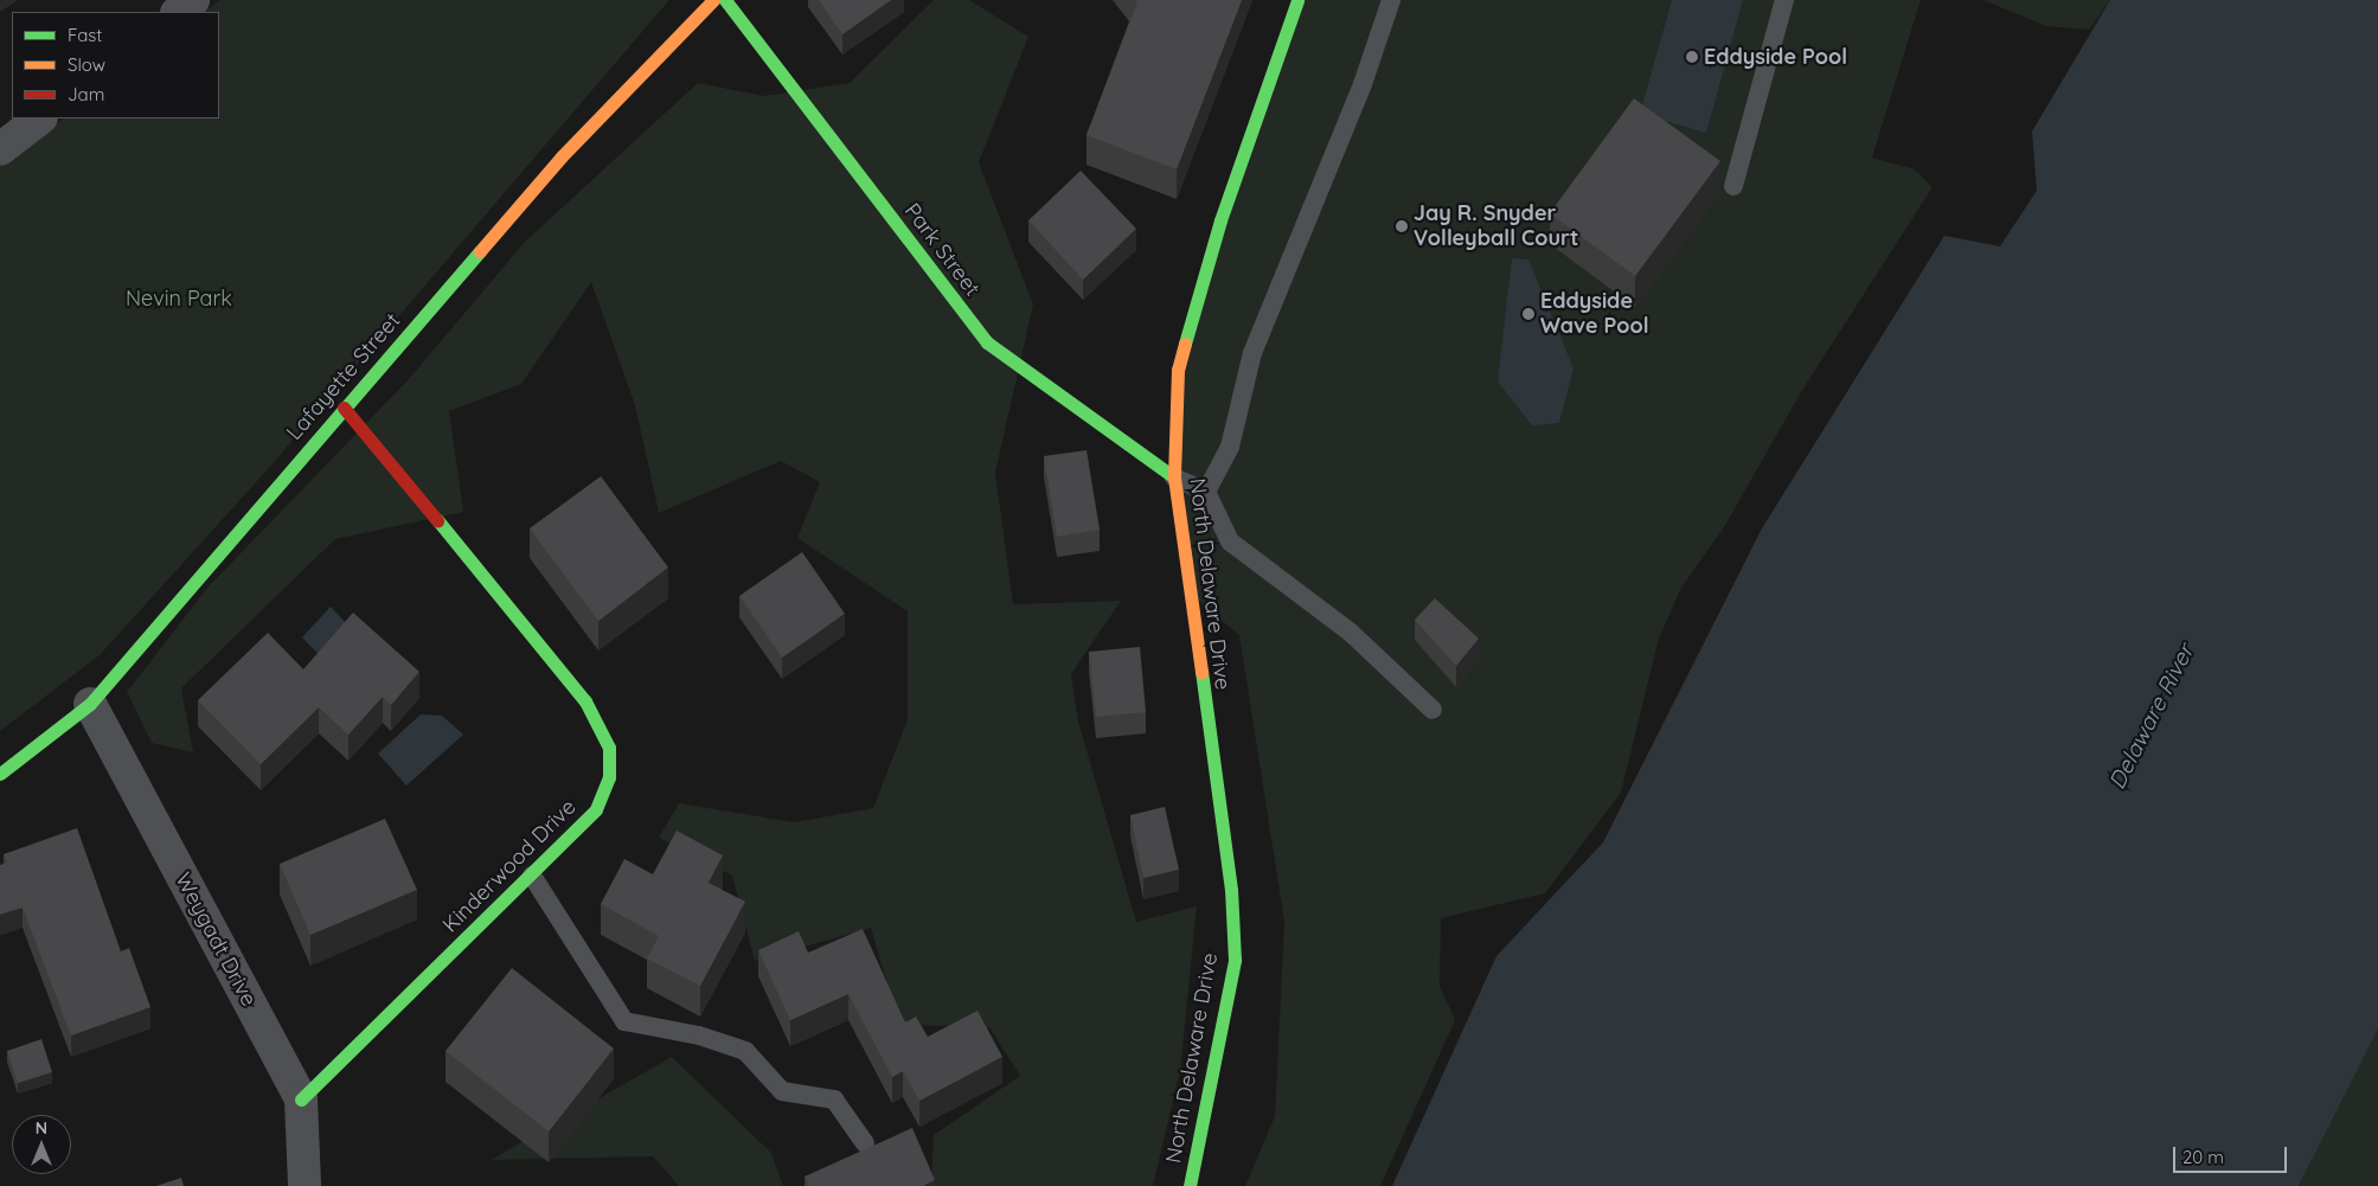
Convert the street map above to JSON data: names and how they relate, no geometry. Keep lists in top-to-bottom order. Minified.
{"streets":{"street":["Park Street","Lafayette Street","North Delaware Drive","Kinderwood Drive","Weygadt Drive"]},"crossings":[["Park Street","North Delaware Drive"],["Lafayette Street","Kinderwood Drive"],["Lafayette Street","Weygadt Drive"],["Kinderwood Drive","Weygadt Drive"]],"water":["Delaware River"],"parks":["Nevin Park"],"places":["Eddyside Pool","Jay R. Snyder Volleyball Court","Eddyside Wave Pool"],"legend":["Fast","Slow","Jam"],"scale_bar":"20 m","north":"top"}
